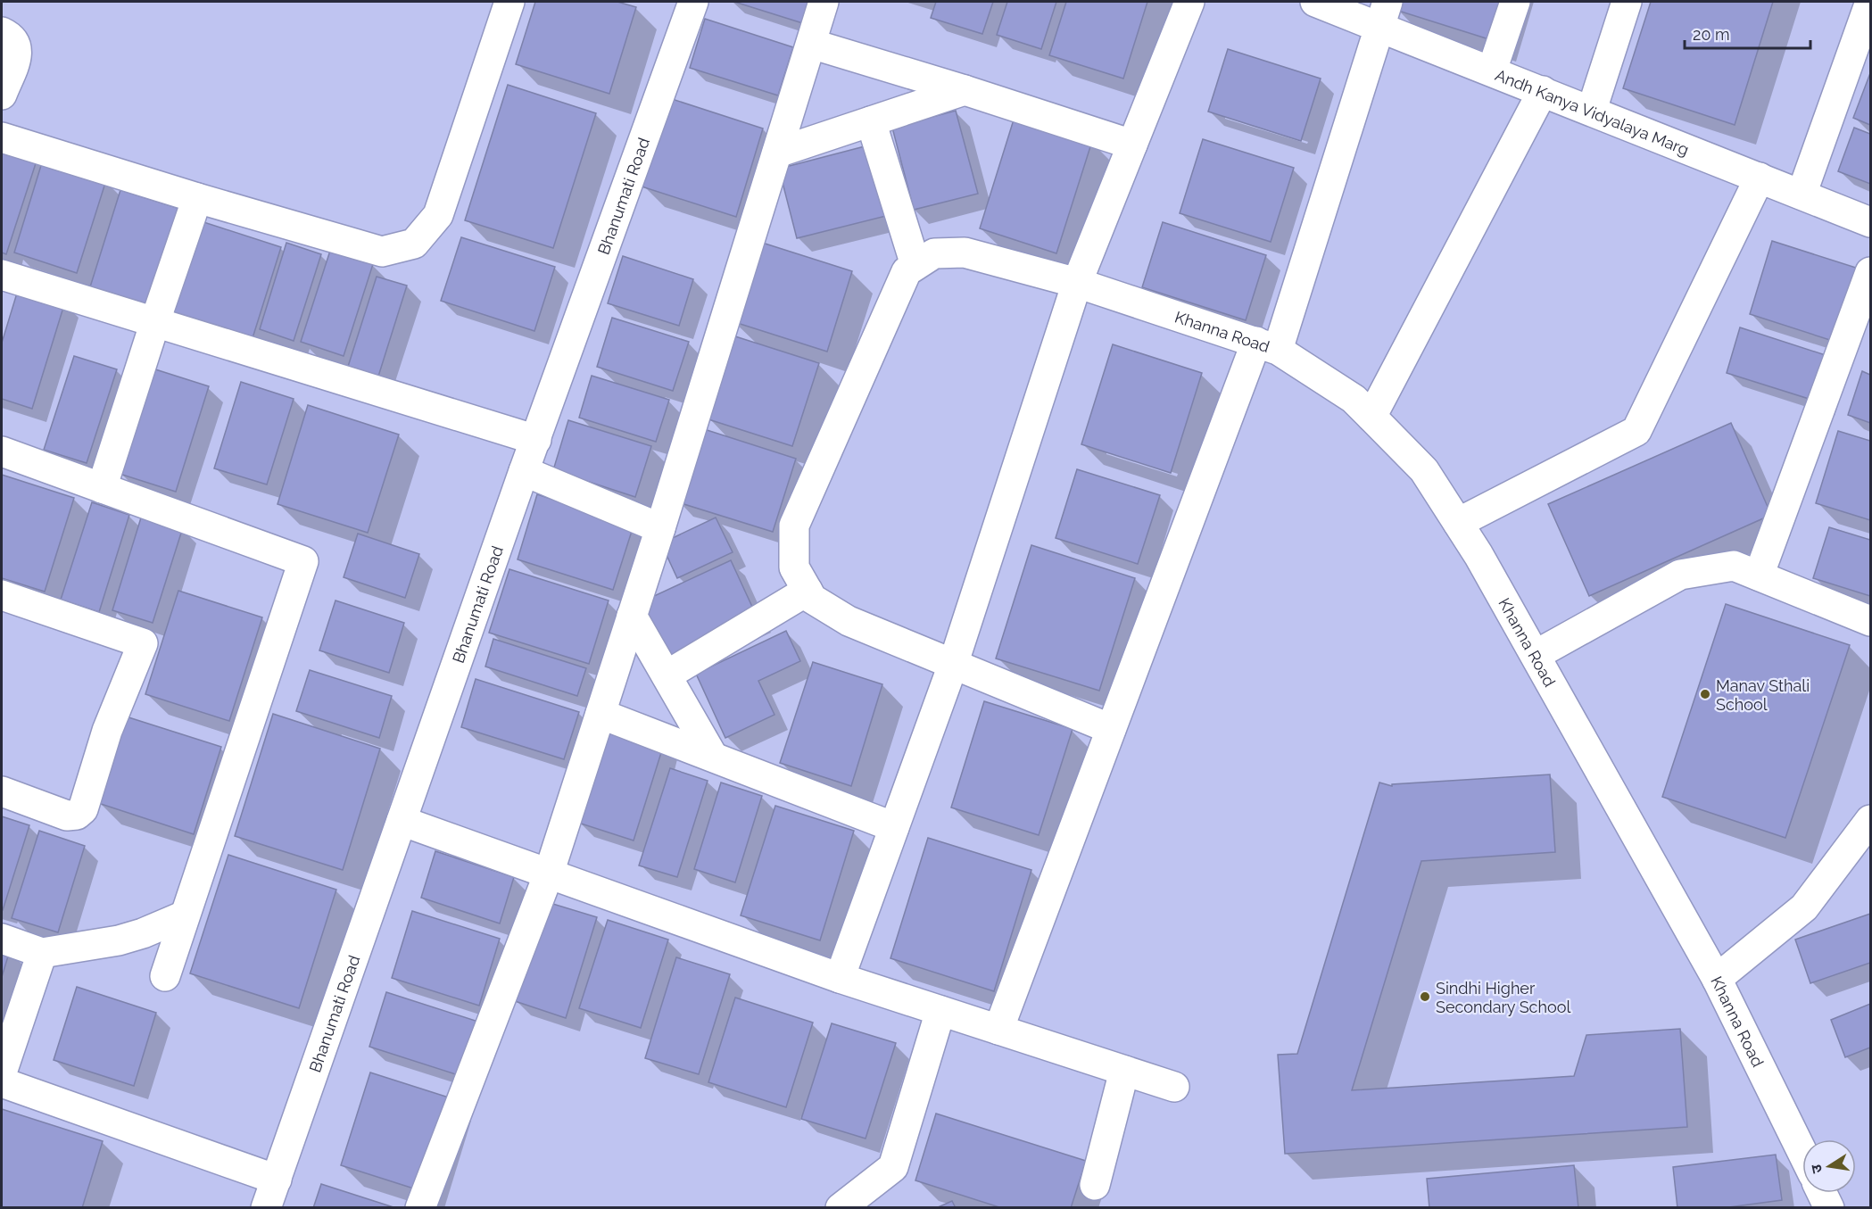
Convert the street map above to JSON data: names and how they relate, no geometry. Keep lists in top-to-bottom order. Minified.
{"streets":{"street":["Andh Kanya Vidyalaya Marg","Bhanumati Road","Khanna Road"]},"places":["Manav Sthali School","Sindhi Higher Secondary School"],"scale_bar":"20 m","north":"left"}
